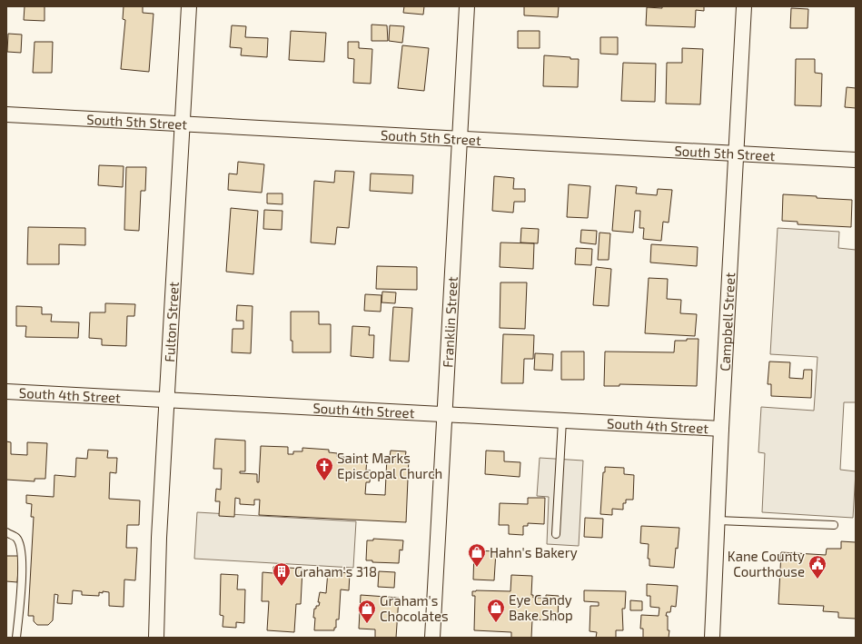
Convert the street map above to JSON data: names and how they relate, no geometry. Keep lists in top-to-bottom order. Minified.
{"streets":{"street":["South 5th Street","Fulton Street","Campbell Street","Franklin Street","South 4th Street"]},"crossings":[["South 5th Street","Fulton Street"],["South 5th Street","Campbell Street"],["South 5th Street","Franklin Street"],["Fulton Street","South 4th Street"],["Campbell Street","South 4th Street"],["Franklin Street","South 4th Street"]],"places":{"church":["Saint Marks Episcopal Church"],"shop":["Hahn's Bakery","Eye Candy Bake Shop","Graham's Chocolates"],"public building":["Kane County Courthouse"],"building":["Graham's 318"]}}
